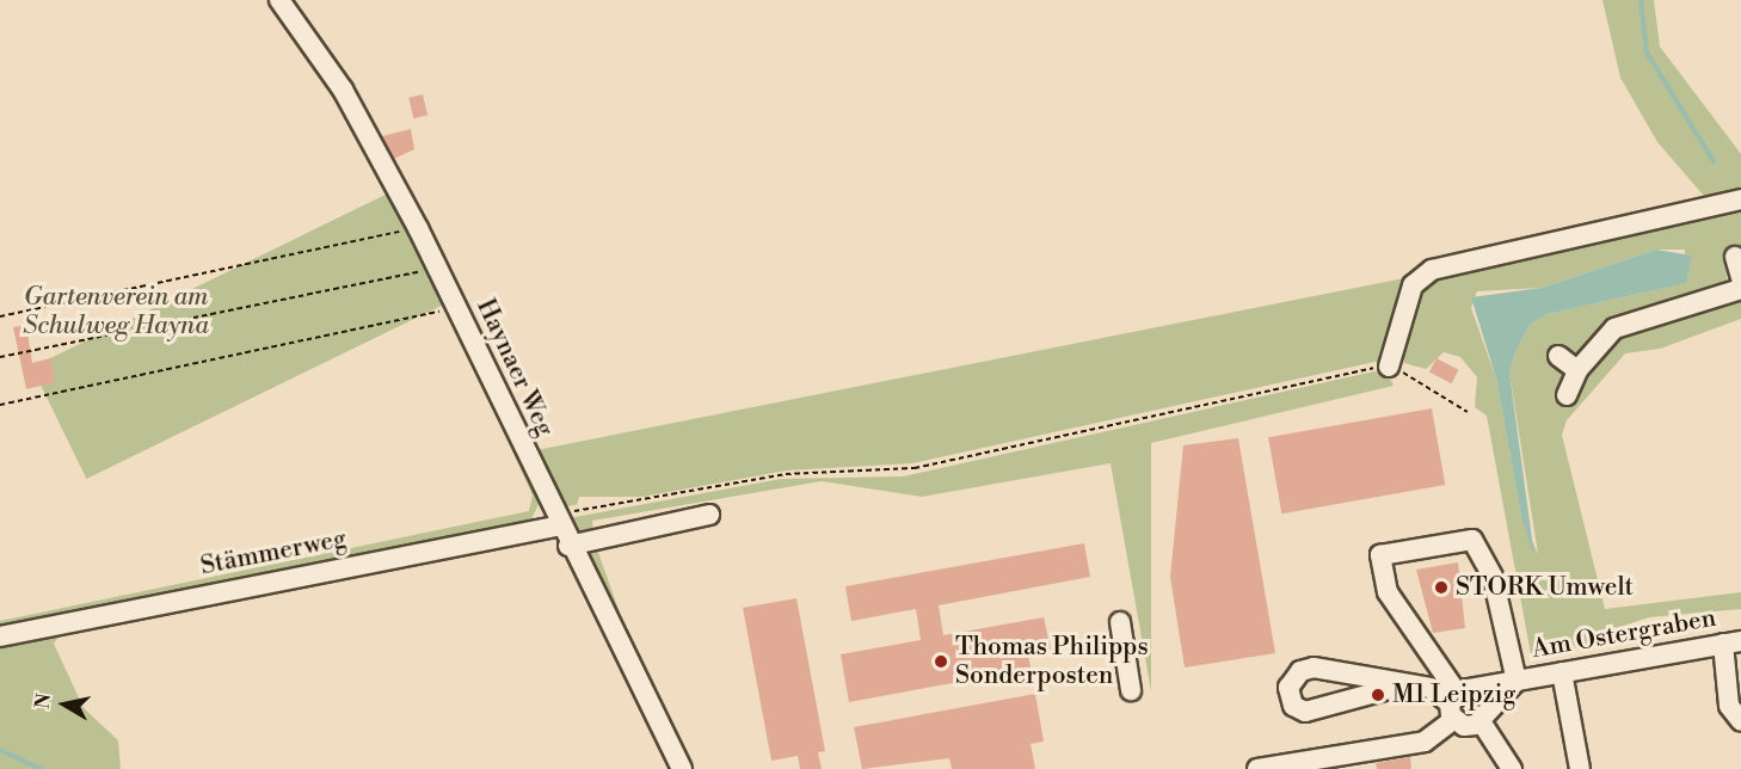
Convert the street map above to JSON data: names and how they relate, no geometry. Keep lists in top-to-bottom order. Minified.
{"streets":{"street":["Haynaer Weg","Stämmerweg","Am Ostergraben"]},"crossings":[["Haynaer Weg","Stämmerweg"]],"parks":["Gartenverein am Schulweg Hayna"],"places":["STORK Umwelt","Thomas Philipps Sonderposten","M1 Leipzig"],"north":"left"}
